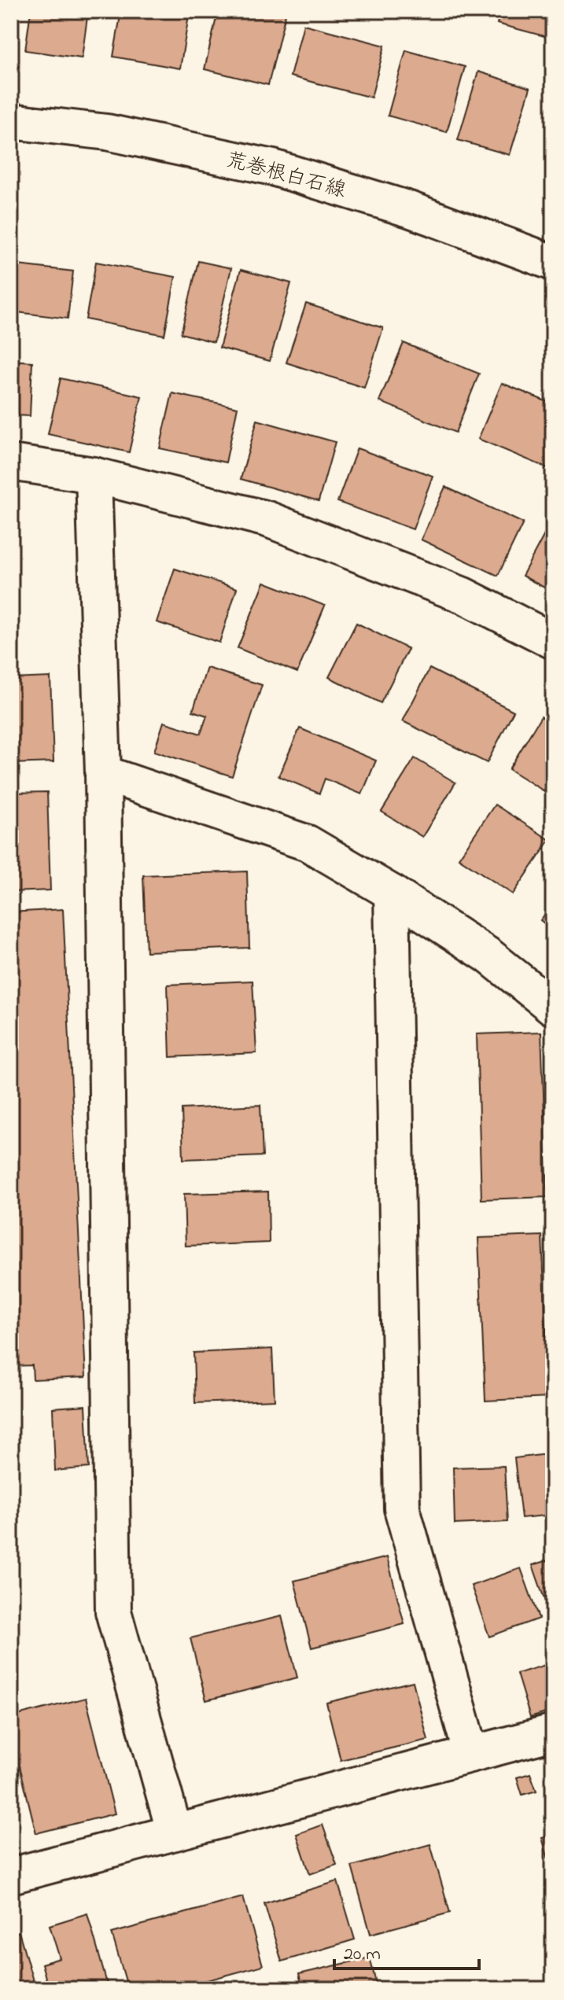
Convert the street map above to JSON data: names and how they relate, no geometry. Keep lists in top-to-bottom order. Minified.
{"streets":{"street":["荒巻根白石線"]},"scale_bar":"20 m"}
